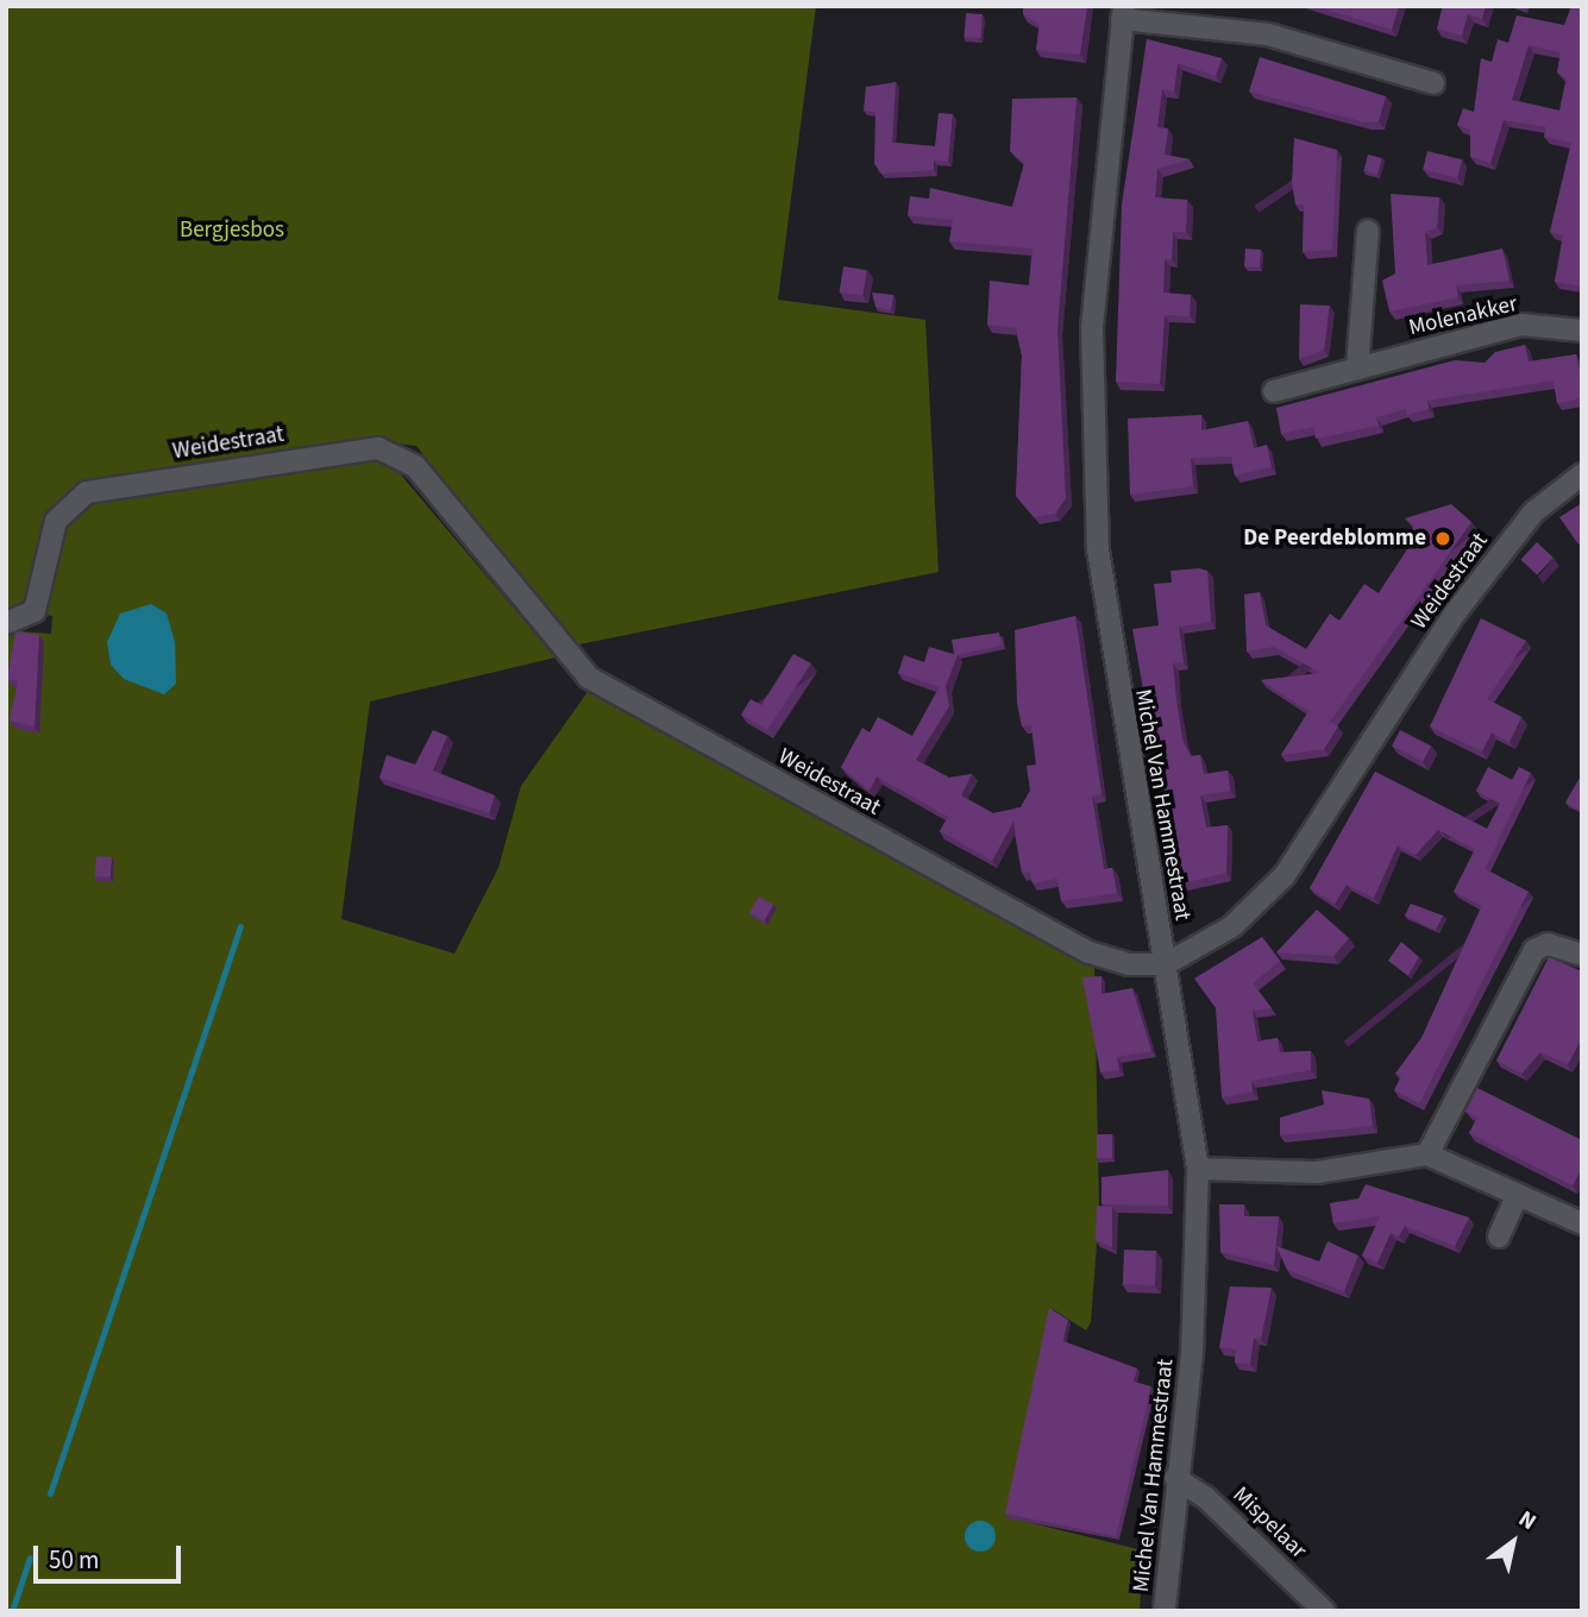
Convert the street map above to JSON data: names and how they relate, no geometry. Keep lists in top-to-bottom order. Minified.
{"streets":{"street":["Molenakker","Weidestraat","Michel Van Hammestraat","Mispelaar"]},"crossings":[["Weidestraat","Michel Van Hammestraat"],["Michel Van Hammestraat","Mispelaar"]],"parks":["Bergjesbos"],"places":["De Peerdeblomme"],"scale_bar":"50 m","north":"top right"}
